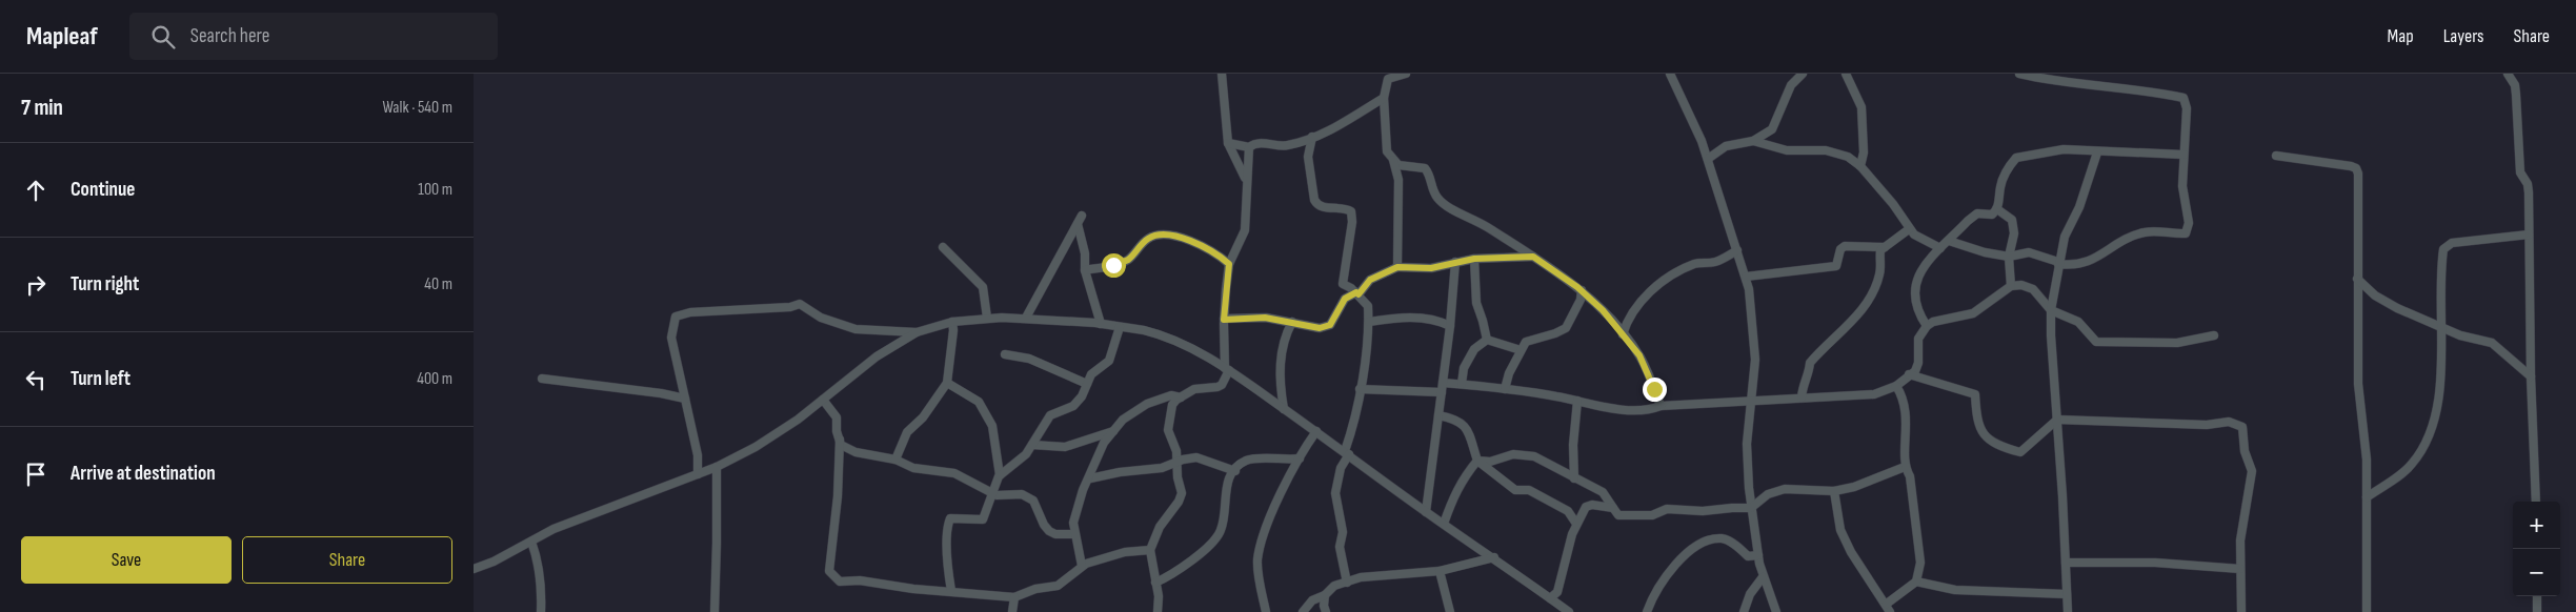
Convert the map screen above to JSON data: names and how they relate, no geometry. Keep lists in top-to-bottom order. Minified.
{"page":{"header":"Mapleaf","search":"Search here","nav":["Map","Layers","Share"],"heading":["7 min","Walk · 540 m"],"list":[["Continue","100 m"],["Turn right","40 m"],["Turn left","400 m"],"Arrive at destination"],"map_buttons":["+","−"],"buttons":["Save","Share"]}}
